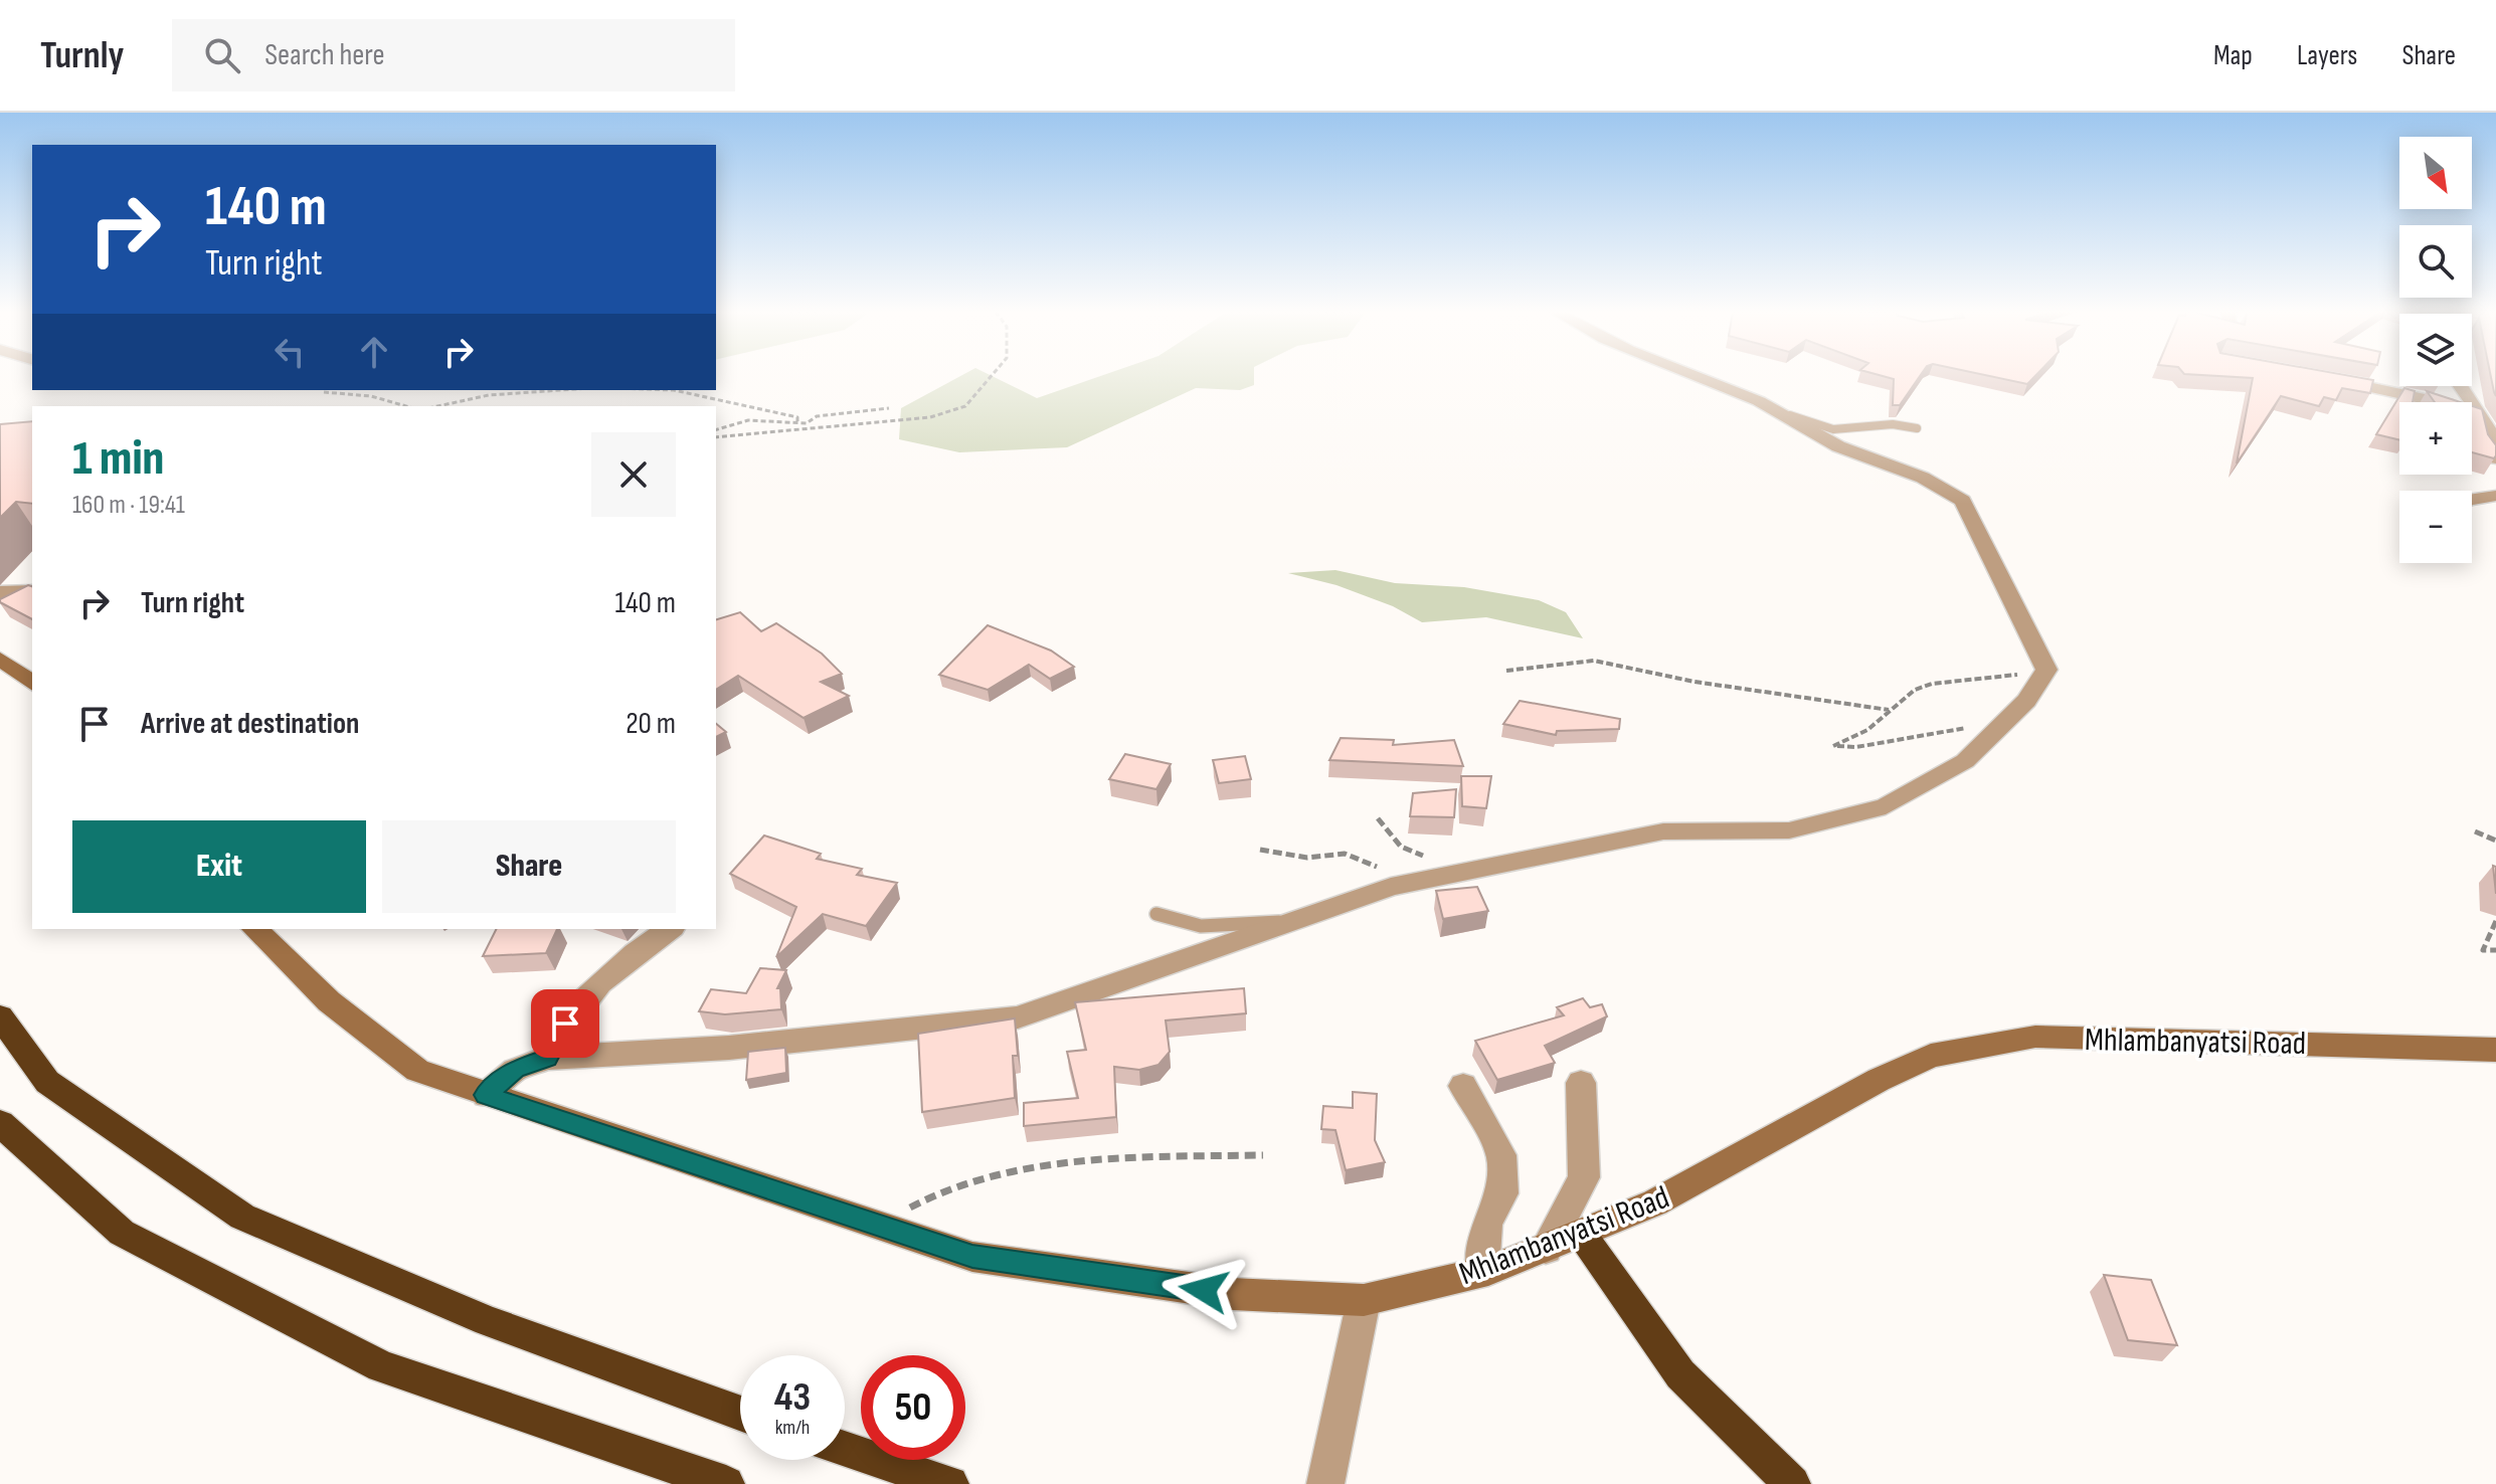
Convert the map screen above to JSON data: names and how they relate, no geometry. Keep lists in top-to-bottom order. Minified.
{"streets":{"main road":["Mhlambanyatsi Road"]},"north":"bottom right","page":{"header":"Turnly","search":"Search here","nav":["Map","Layers","Share"],"map_buttons":["+","−"],"turn":["140 m","Turn right"],"heading":["1 min","160 m · 19:41"],"list":[{"name":"Turn right","value":"140 m"},{"name":"Arrive at destination","value":"20 m"}],"buttons":["Exit","Share"],"speed":"43 km/h","limit":"50"}}
